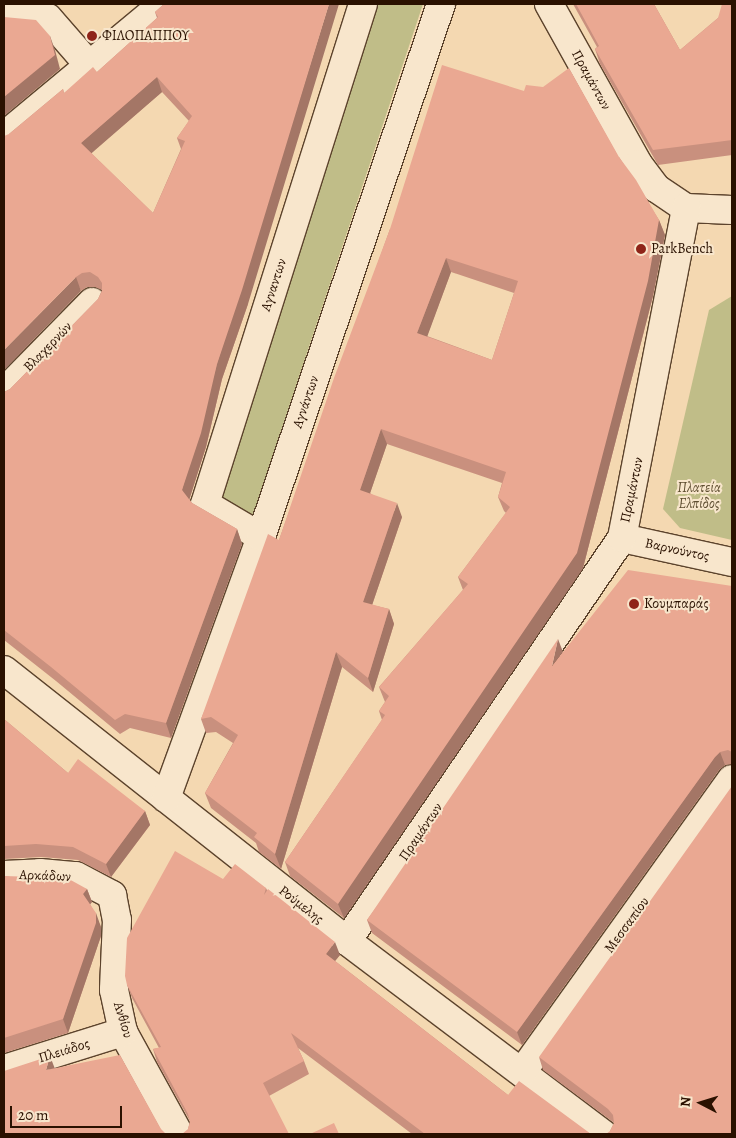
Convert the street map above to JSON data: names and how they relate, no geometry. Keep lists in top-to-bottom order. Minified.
{"streets":{"street":["Πραμάντων","Αγναντων","Βλαχερνών","Αγνάντων","Βαρνούντος","Αρκάδων","Ρούμελης","Μεσσαπίου","Ανθίου","Πλειάδος"]},"crossings":[["Πραμάντων","Βαρνούντος"],["Πραμάντων","Ρούμελης"],["Αγναντων","Αγνάντων"],["Αγνάντων","Ρούμελης"],["Αρκάδων","Ανθίου"],["Ρούμελης","Μεσσαπίου"],["Ανθίου","Πλειάδος"]],"parks":["Πλατεία Ελπίδος"],"places":["ΦΙΛΟΠΑΠΠΟΥ","ParkBench","Κουμπαράς"],"scale_bar":"20 m","north":"left"}
